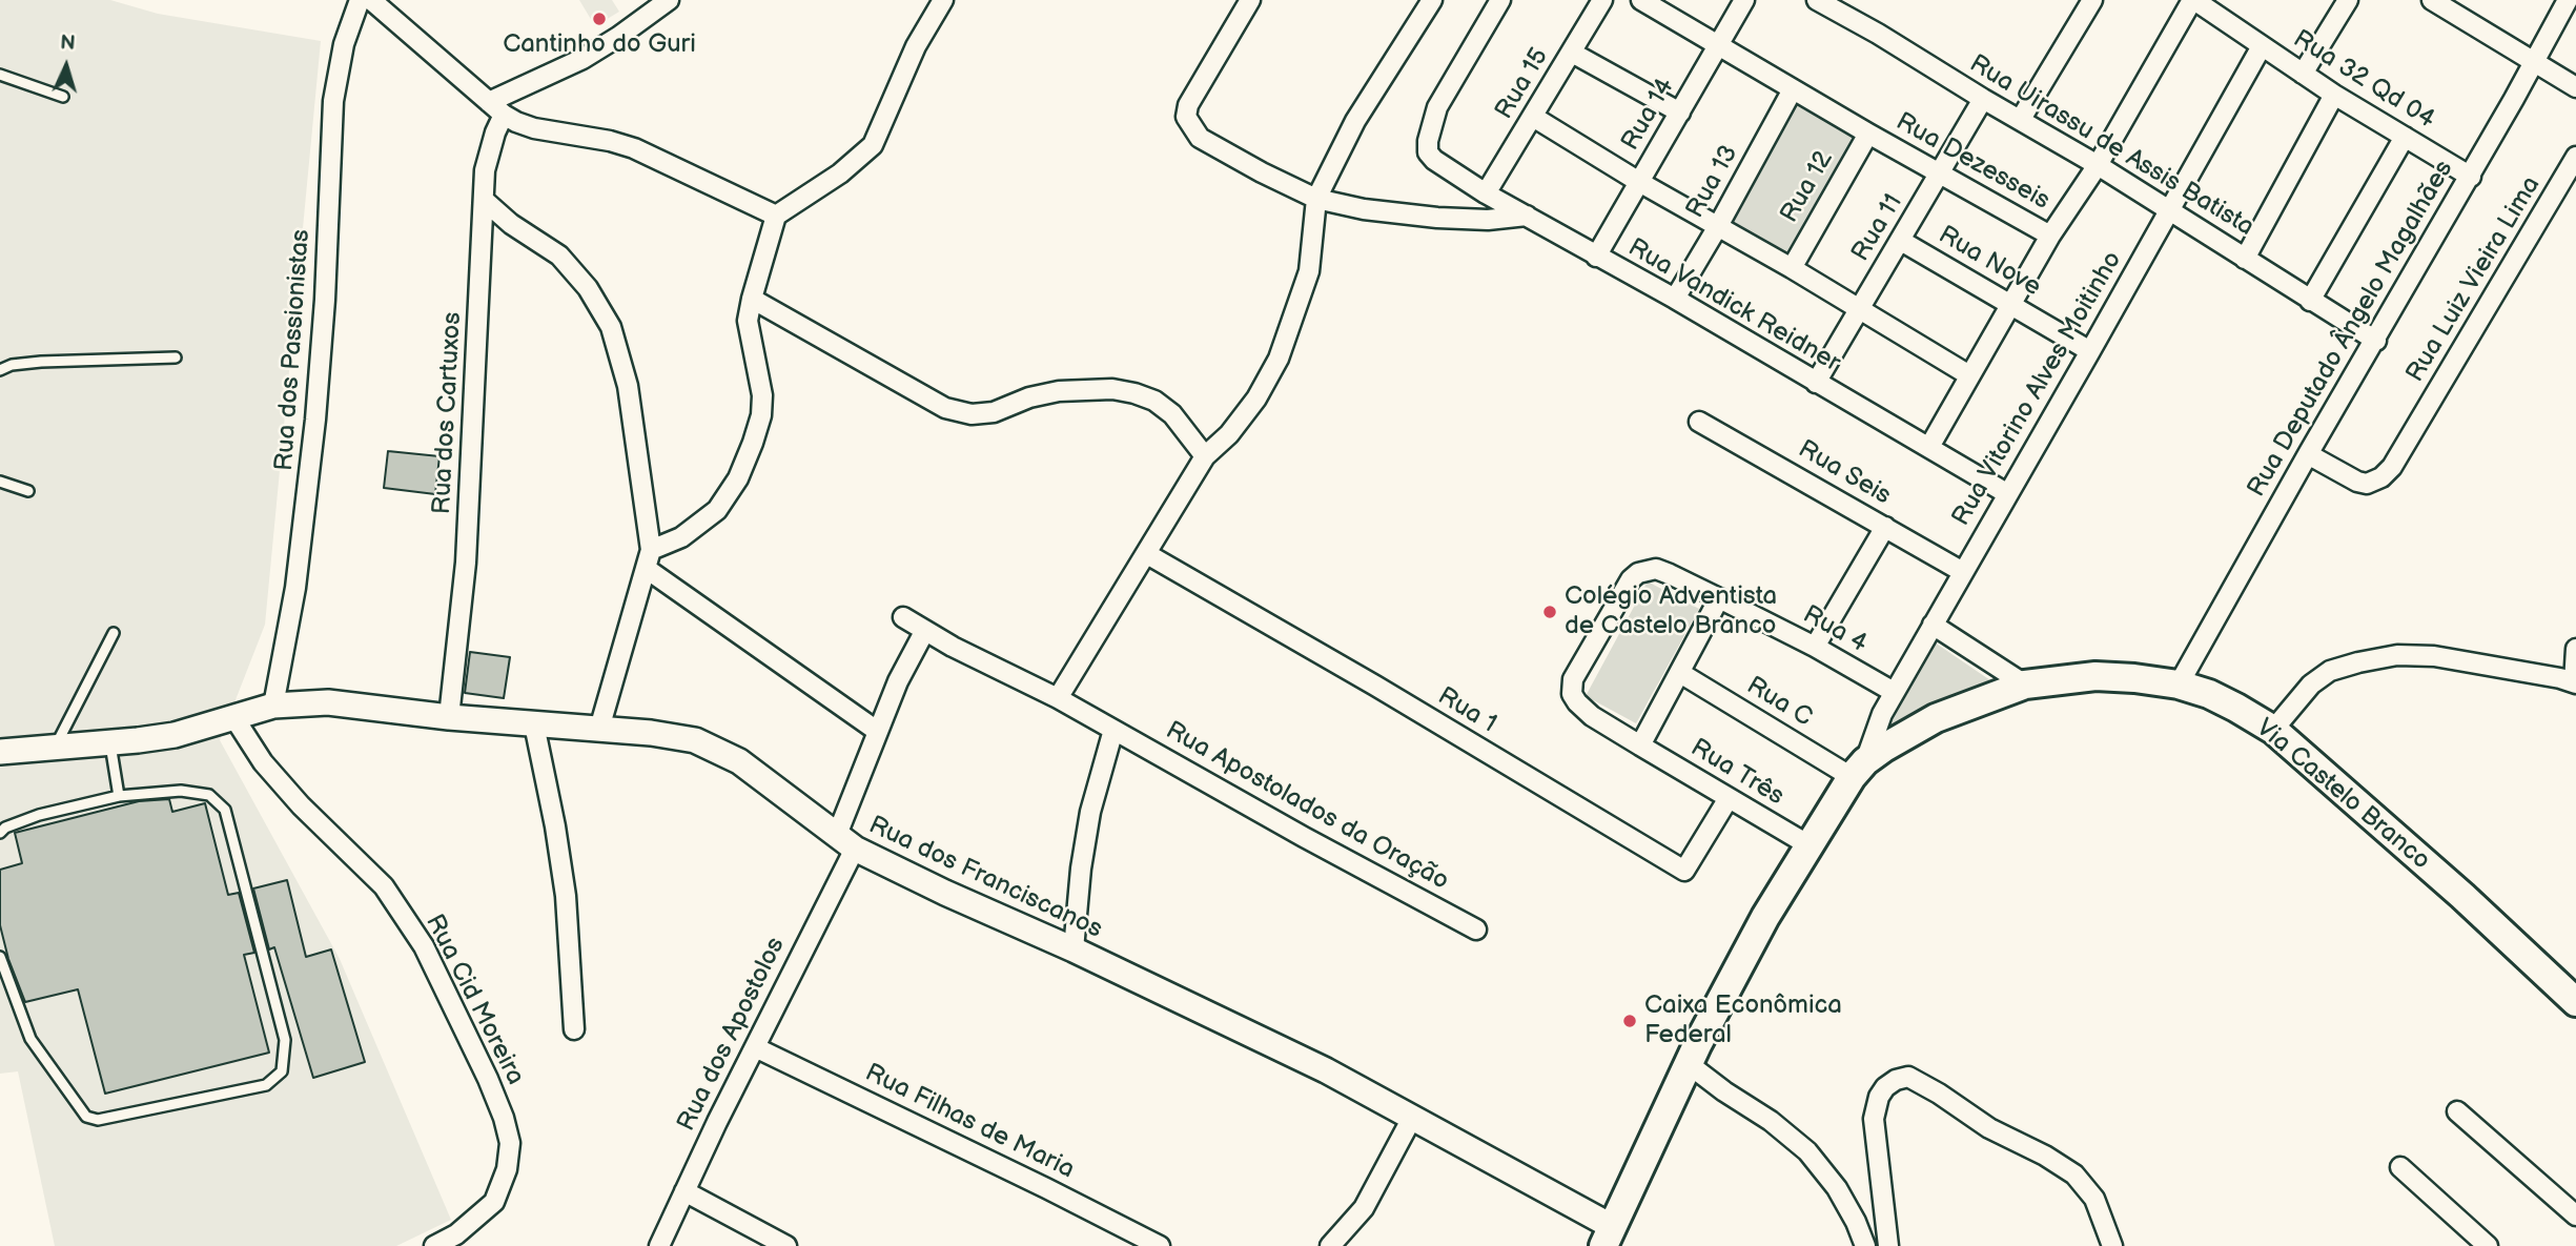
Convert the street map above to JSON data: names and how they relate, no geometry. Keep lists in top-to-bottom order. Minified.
{"streets":{"main road":["Via Castelo Branco"],"street":["Rua 32 Qd 04","Rua 15","Rua 14","Rua Uirassu de Assis Batista","Rua Dezesseis","Rua 13","Rua 12","Rua 11","Rua Nove","Rua Luiz Vieira Lima","Rua Vandick Reidner","Rua Deputado Ângelo Magalhães","Rua dos Passionistas","Rua Vitorino Alves Moitinho","Rua dos Cartuxos","Rua Seis","Rua 4","Rua C","Rua 1","Rua Três","Rua Apostolados da Oração","Rua dos Franciscanos","Rua Cid Moreira","Rua dos Apostolos","Rua Filhas de Maria"]},"crossings":[["Rua 32 Qd 04","Rua Deputado Ângelo Magalhães"],["Rua 32 Qd 04","Rua Vitorino Alves Moitinho"],["Rua 15","Rua Vandick Reidner"],["Rua 14","Rua Vandick Reidner"],["Rua Uirassu de Assis Batista","Rua 11"],["Rua Uirassu de Assis Batista","Rua Deputado Ângelo Magalhães"],["Rua Uirassu de Assis Batista","Rua Vitorino Alves Moitinho"],["Rua Dezesseis","Rua 13"],["Rua Dezesseis","Rua 12"],["Rua Dezesseis","Rua 11"],["Rua 13","Rua Vandick Reidner"],["Rua 11","Rua Nove"],["Rua 11","Rua Vandick Reidner"],["Rua Nove","Rua Vitorino Alves Moitinho"],["Rua Luiz Vieira Lima","Rua Deputado Ângelo Magalhães"],["Rua Vandick Reidner","Rua Vitorino Alves Moitinho"],["Rua Deputado Ângelo Magalhães","Via Castelo Branco"],["Rua dos Passionistas","Rua dos Franciscanos"],["Rua Vitorino Alves Moitinho","Rua Seis"],["Rua Vitorino Alves Moitinho","Rua 4"],["Rua Vitorino Alves Moitinho","Rua C"],["Rua Vitorino Alves Moitinho","Via Castelo Branco"],["Rua dos Cartuxos","Rua dos Franciscanos"],["Rua 4","Rua Três"],["Rua C","Via Castelo Branco"],["Rua 1","Rua Três"],["Rua Apostolados da Oração","Rua dos Apostolos"],["Rua dos Franciscanos","Rua Cid Moreira"],["Rua dos Franciscanos","Rua dos Apostolos"],["Rua dos Apostolos","Rua Filhas de Maria"]],"places":["Cantinho do Guri","Colégio Adventista de Castelo Branco","Caixa Econômica Federal"],"north":"top"}
